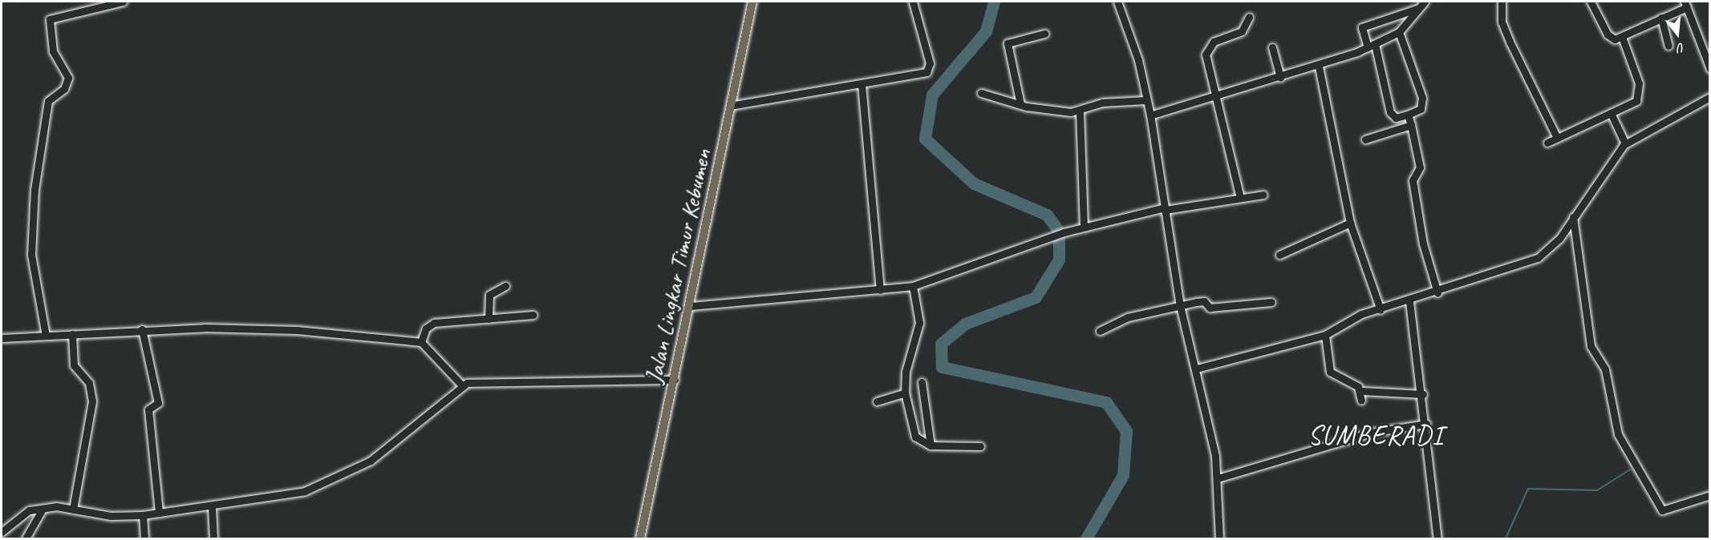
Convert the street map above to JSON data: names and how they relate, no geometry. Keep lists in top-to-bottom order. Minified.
{"streets":{"main road":["Jalan Lingkar Timur Kebumen"]},"districts":["SUMBERADI"],"north":"bottom"}
